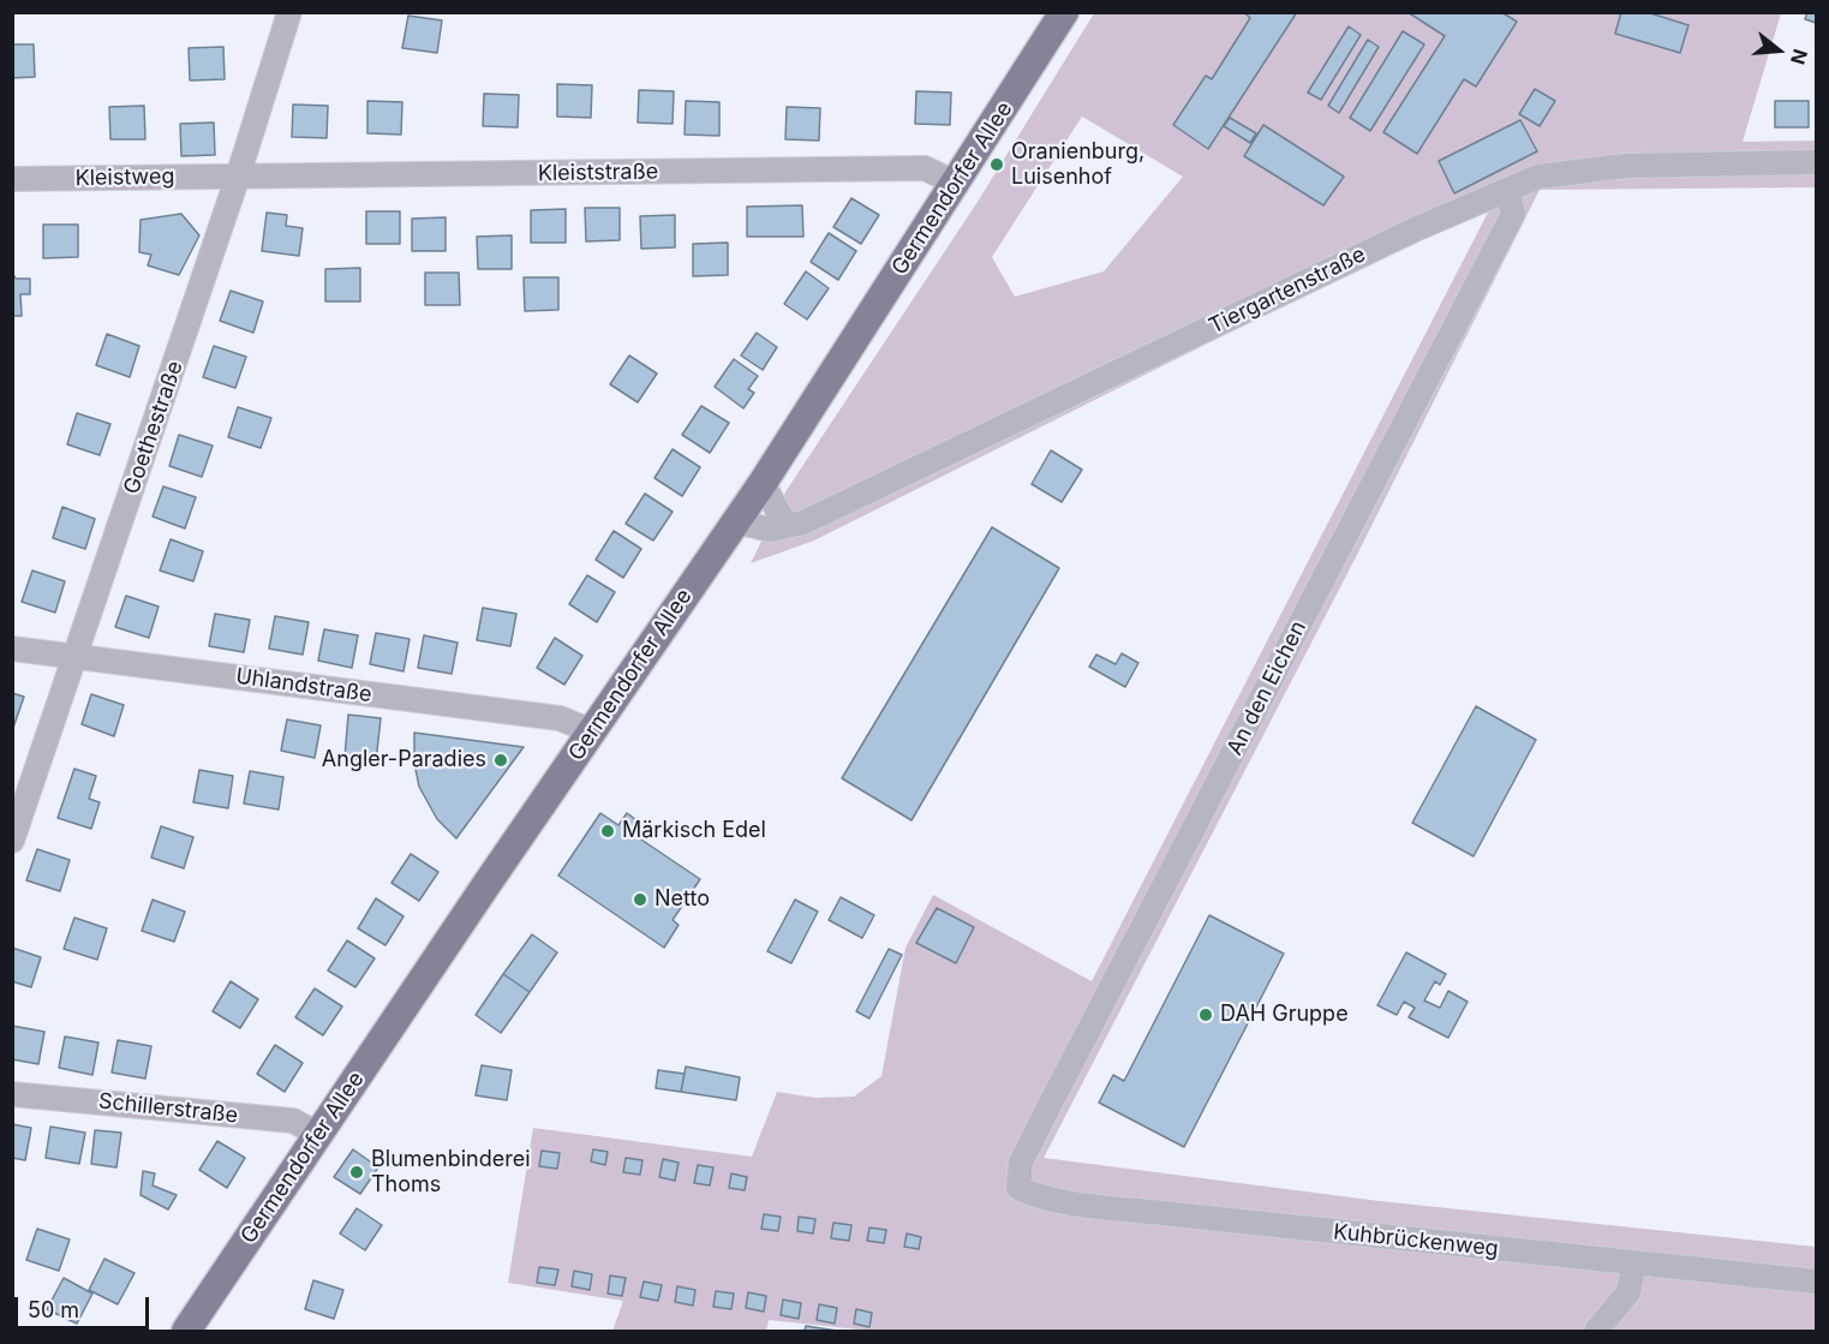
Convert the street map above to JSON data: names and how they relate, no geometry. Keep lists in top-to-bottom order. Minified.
{"streets":{"main road":["Germendorfer Allee"],"street":["Kleiststraße","Kleistweg","Tiergartenstraße","Goethestraße","Uhlandstraße","An den Eichen","Schillerstraße","Kuhbrückenweg"]},"crossings":[["Kleiststraße","Kleistweg"],["Kleiststraße","Germendorfer Allee"],["Kleiststraße","Goethestraße"],["Kleistweg","Goethestraße"],["Germendorfer Allee","Tiergartenstraße"],["Germendorfer Allee","Uhlandstraße"],["Germendorfer Allee","Schillerstraße"],["Tiergartenstraße","An den Eichen"],["Goethestraße","Uhlandstraße"],["An den Eichen","Kuhbrückenweg"]],"places":["Oranienburg, Luisenhof","Angler-Paradies","Märkisch Edel","Netto","DAH Gruppe","Blumenbinderei Thoms"],"scale_bar":"50 m","north":"right"}
